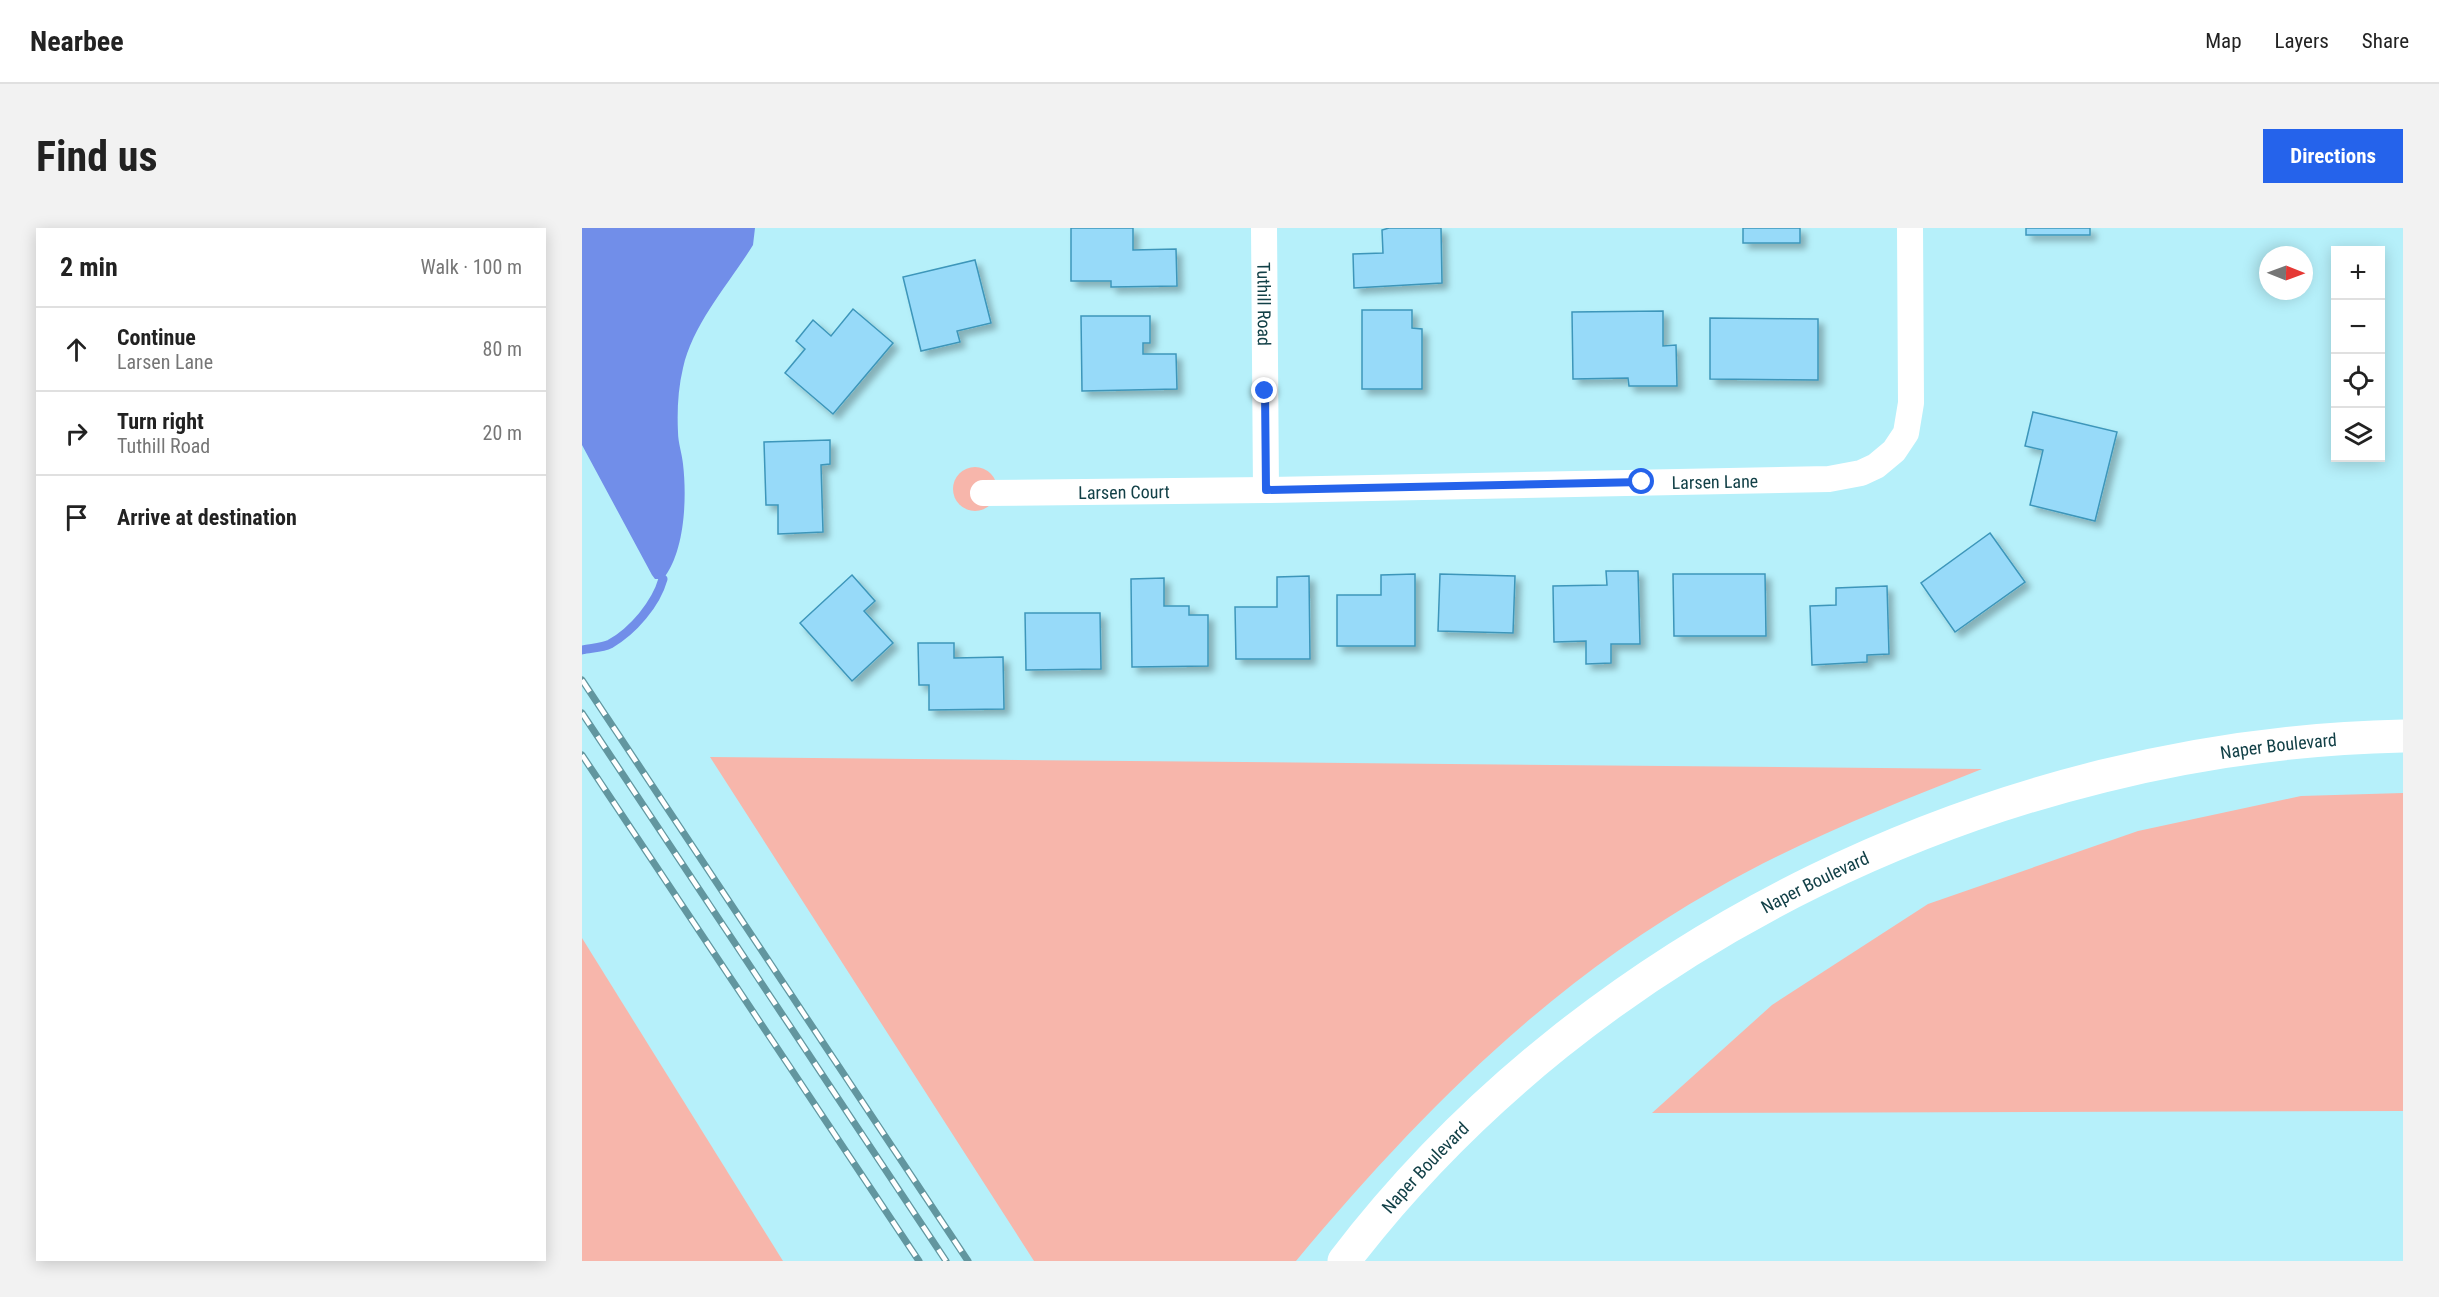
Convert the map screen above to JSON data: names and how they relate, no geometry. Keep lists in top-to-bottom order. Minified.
{"streets":{"main road":["Naper Boulevard"],"street":["Tuthill Road","Larsen Lane","Larsen Court"]},"crossings":[["Tuthill Road","Larsen Lane"],["Tuthill Road","Larsen Court"],["Larsen Lane","Larsen Court"]],"north":"right","page":{"header":"Nearbee","nav":["Map","Layers","Share"],"buttons":"Directions","title":"Find us","heading":["2 min","Walk · 100 m"],"map_buttons":["+","−"],"list":[["Continue","Larsen Lane","80 m"],["Turn right","Tuthill Road","20 m"],"Arrive at destination"]}}
